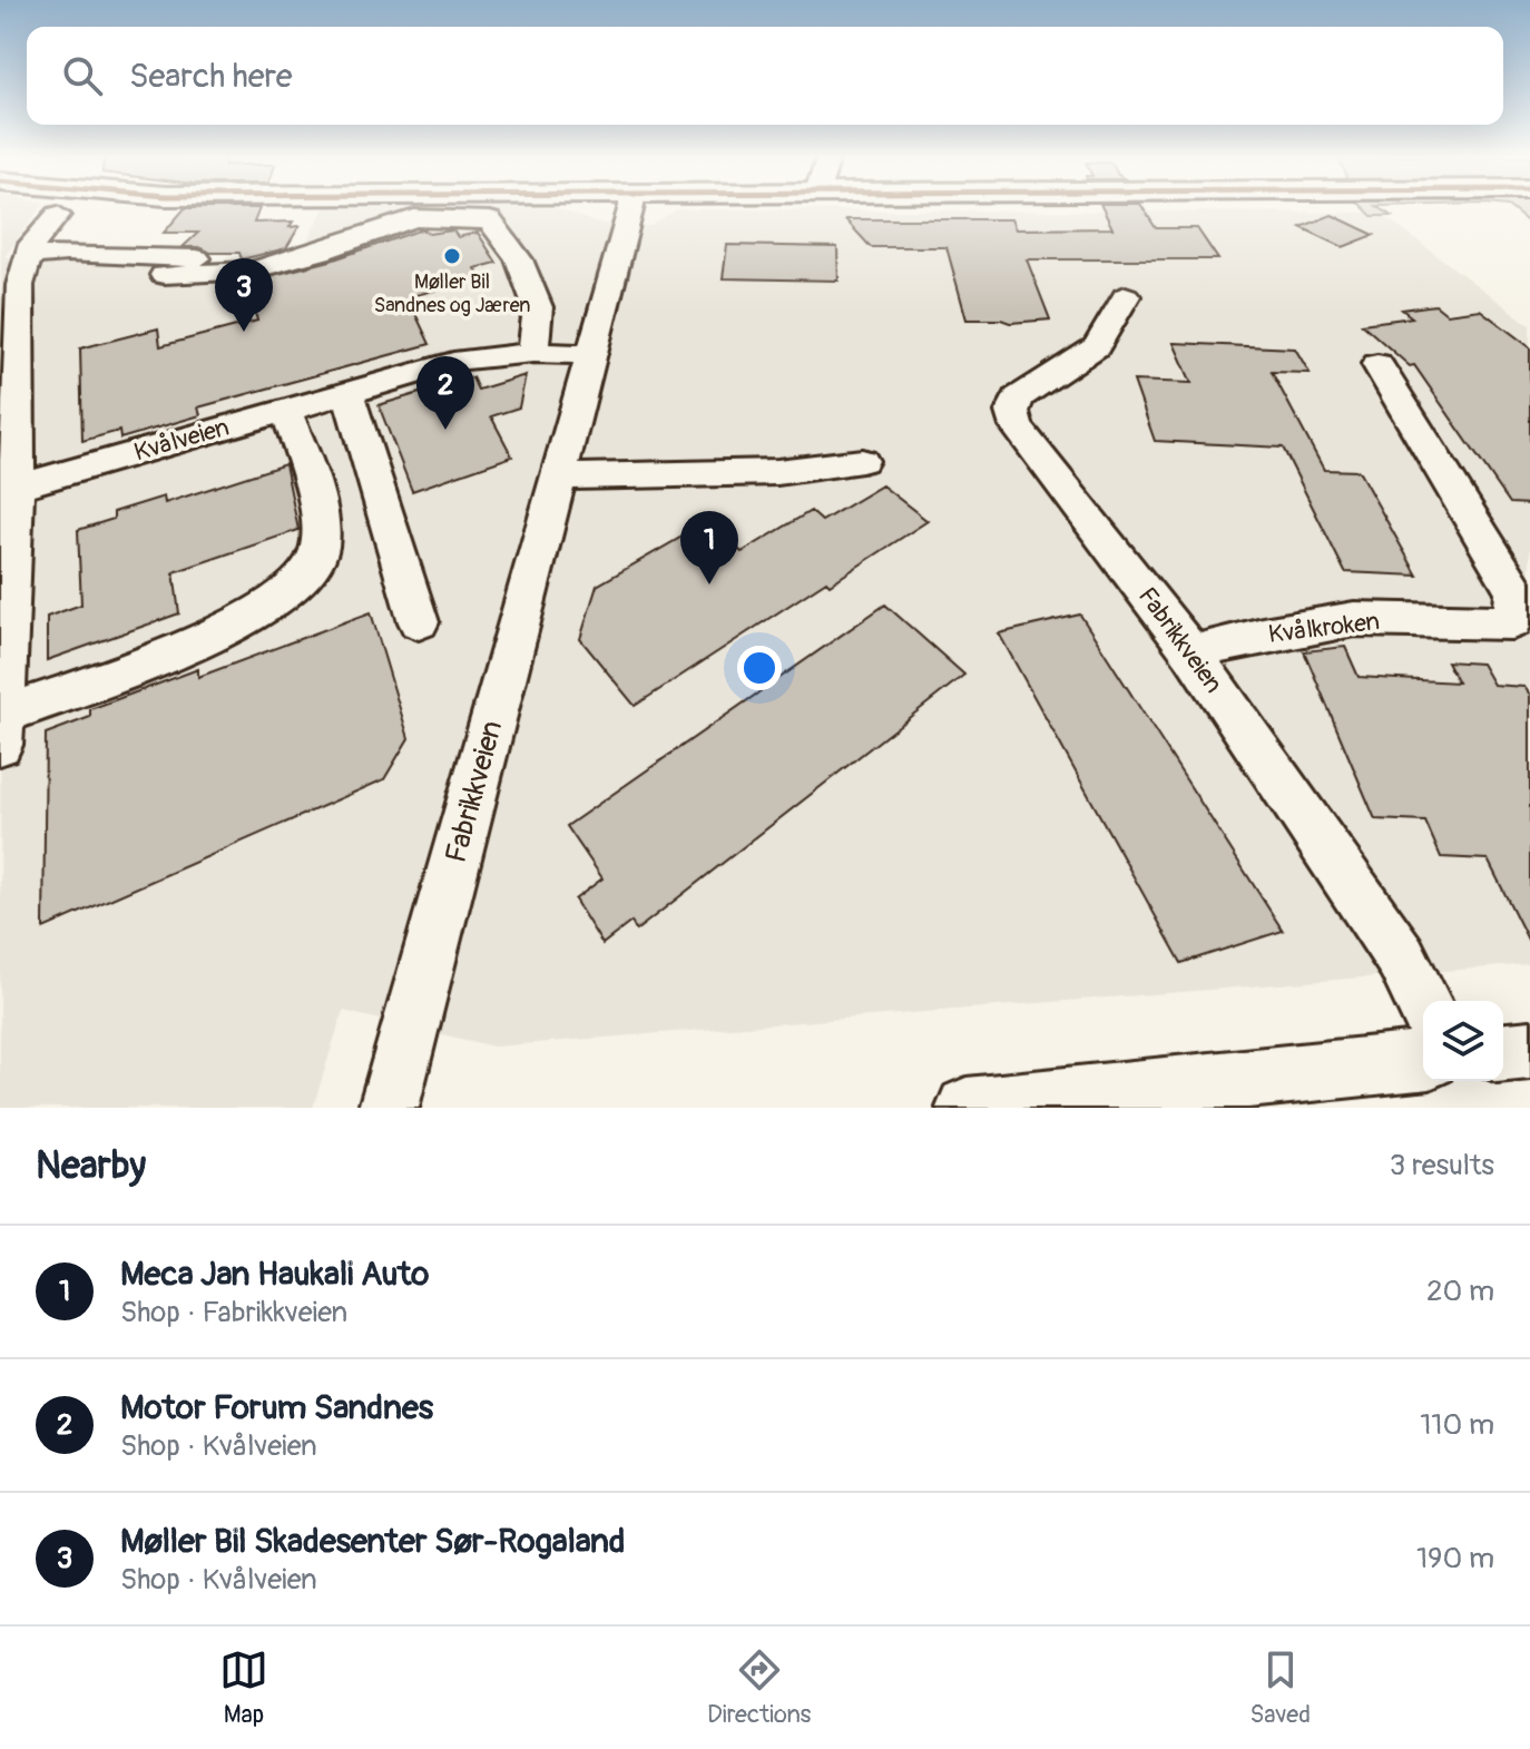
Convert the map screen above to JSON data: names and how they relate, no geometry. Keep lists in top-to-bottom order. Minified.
{"streets":{"street":["Kvålveien","Kvålkroken","Fabrikkveien"]},"crossings":[["Kvålveien","Fabrikkveien"],["Kvålkroken","Fabrikkveien"]],"places":["Møller Bil Sandnes og Jæren"],"page":{"search":"Search here","pins":["3","2","1"],"heading":["Nearby","3 results"],"list":[{"mark":"1","name":"Meca Jan Haukali Auto","note":"Shop · Fabrikkveien","value":"20 m"},{"mark":"2","name":"Motor Forum Sandnes","note":"Shop · Kvålveien","value":"110 m"},{"mark":"3","name":"Møller Bil Skadesenter Sør-Rogaland","note":"Shop · Kvålveien","value":"190 m"}],"nav":["Map","Directions","Saved"]}}
